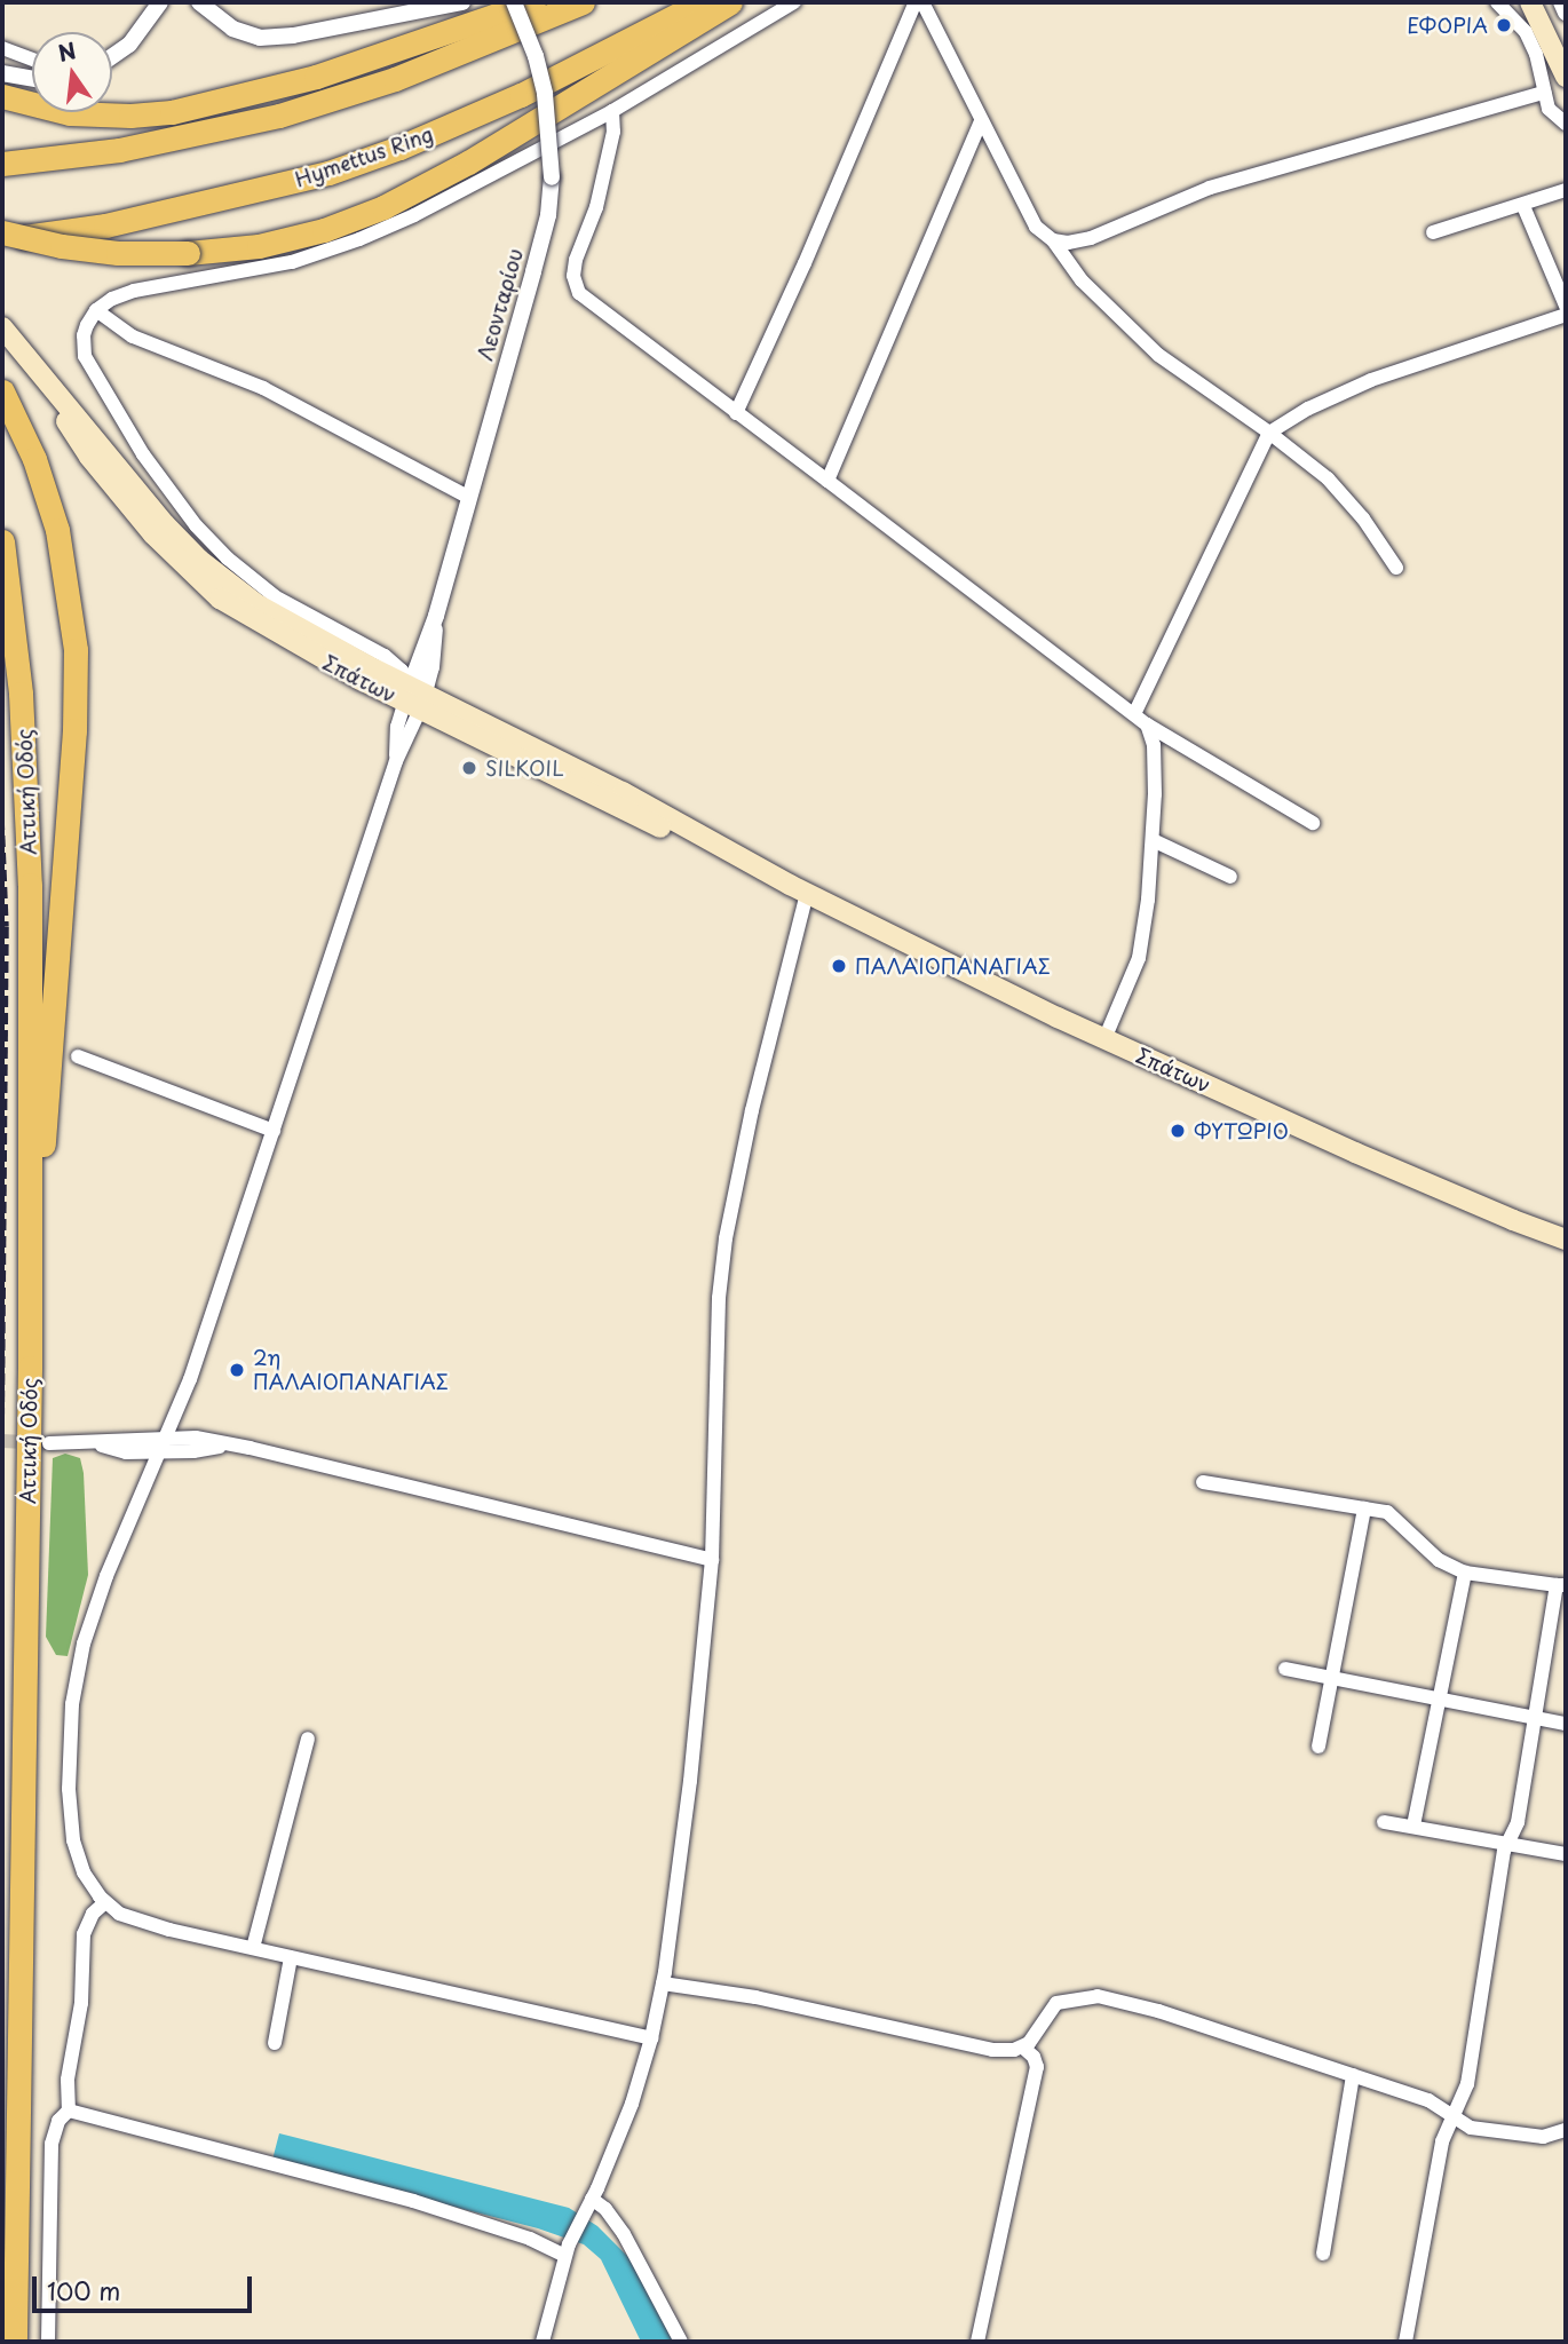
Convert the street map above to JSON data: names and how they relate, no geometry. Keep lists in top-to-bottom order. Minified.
{"streets":{"highway":["Hymettus Ring","Αττική Οδός"],"main road":["Σπάτων"],"street":["Λεονταρίου"]},"crossings":[["Λεονταρίου","Σπάτων"]],"places":["ΕΦΟΡΙΑ","SILKOIL","ΠΑΛΑΙΟΠΑΝΑΓΙΑΣ","ΦΥΤΩΡΙΟ","2η ΠΑΛΑΙΟΠΑΝΑΓΙΑΣ"],"scale_bar":"100 m","north":"top"}
